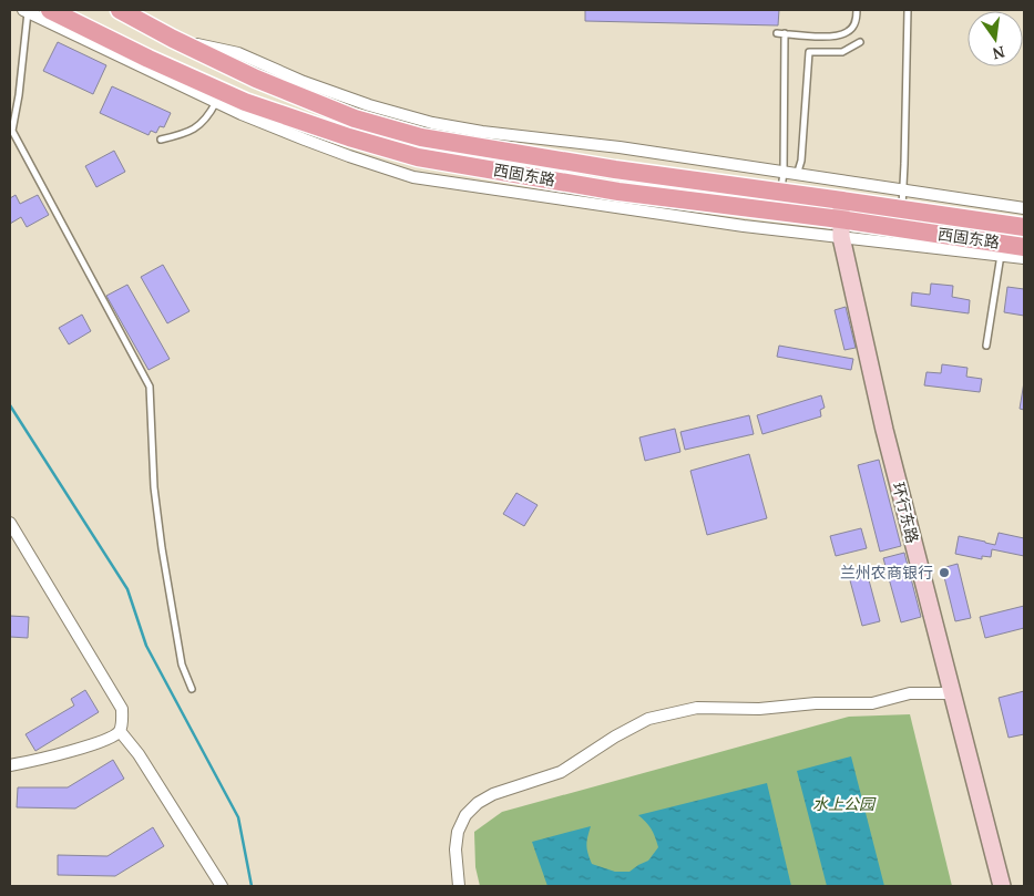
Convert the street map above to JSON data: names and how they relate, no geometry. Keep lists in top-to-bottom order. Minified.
{"streets":{"main road":["西固东路"],"street":["环行东路"]},"crossings":[["西固东路","环行东路"]],"parks":["水上公园"],"places":["兰州农商银行"],"north":"bottom"}
